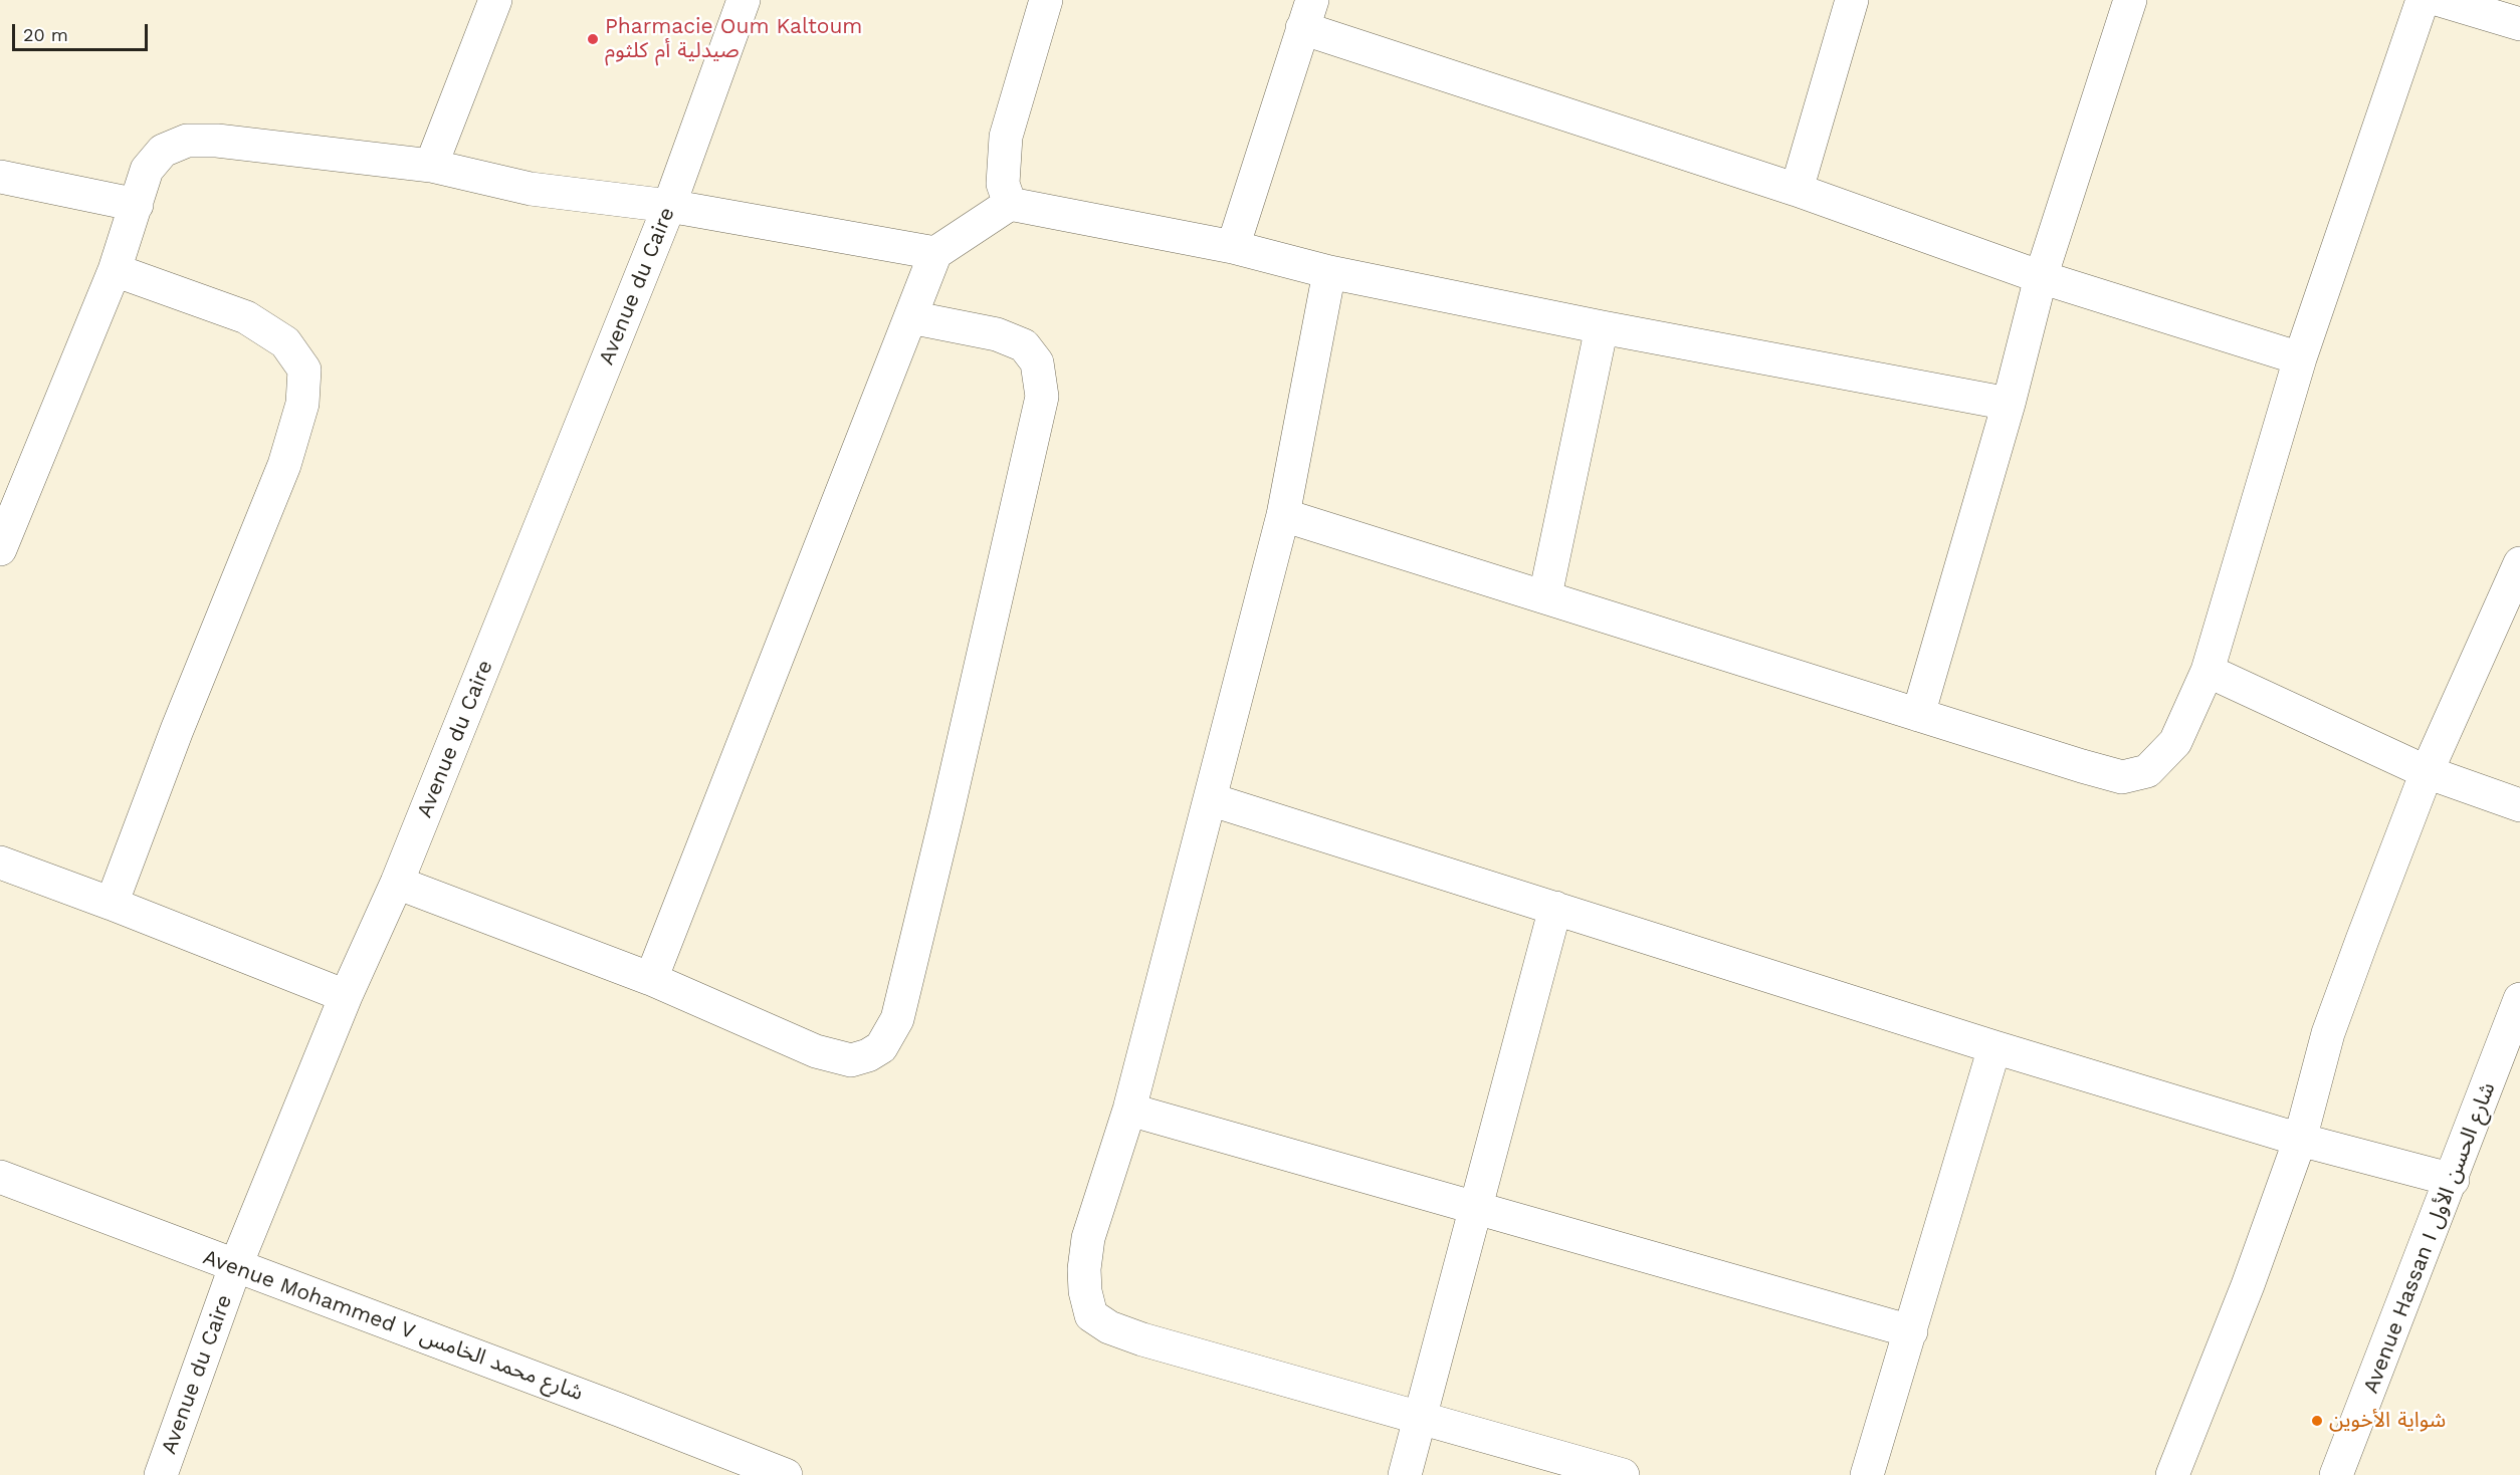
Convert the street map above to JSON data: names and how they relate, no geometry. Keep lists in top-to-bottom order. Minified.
{"streets":{"street":["Avenue du Caire","Avenue Hassan I شارع الحسن الأول","Avenue Mohammed V شارع محمد الخامس"]},"crossings":[["Avenue du Caire","Avenue Mohammed V شارع محمد الخامس"]],"places":["Pharmacie Oum Kaltoum صيدلية أم كلثوم","شواية الأخوين"],"scale_bar":"20 m"}
